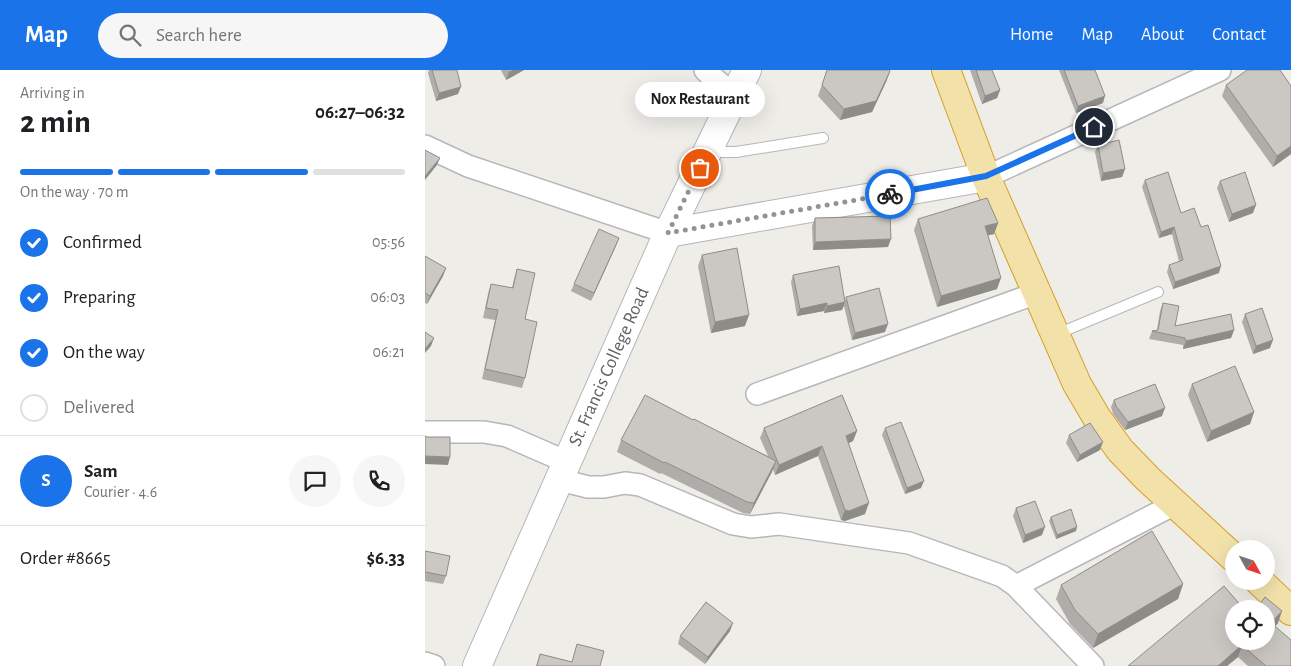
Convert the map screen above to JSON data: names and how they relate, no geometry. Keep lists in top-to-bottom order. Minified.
{"streets":{"main road":["St. Francis College Road"]},"places":["Nox Restaurant"],"north":"bottom right","page":{"header":"Map","search":"Search here","nav":["Home","Map","About","Contact"],"heading":["2 min","Arriving in","06:27–06:32"],"panel":["Sam","Courier · 4.6","Order #8665","$6.33"],"bubble":"Nox Restaurant","bar":"On the way · 70 m","list":[["Confirmed","05:56"],["Preparing","06:03"],["On the way","06:21"],"Delivered"],"round":"S"}}
